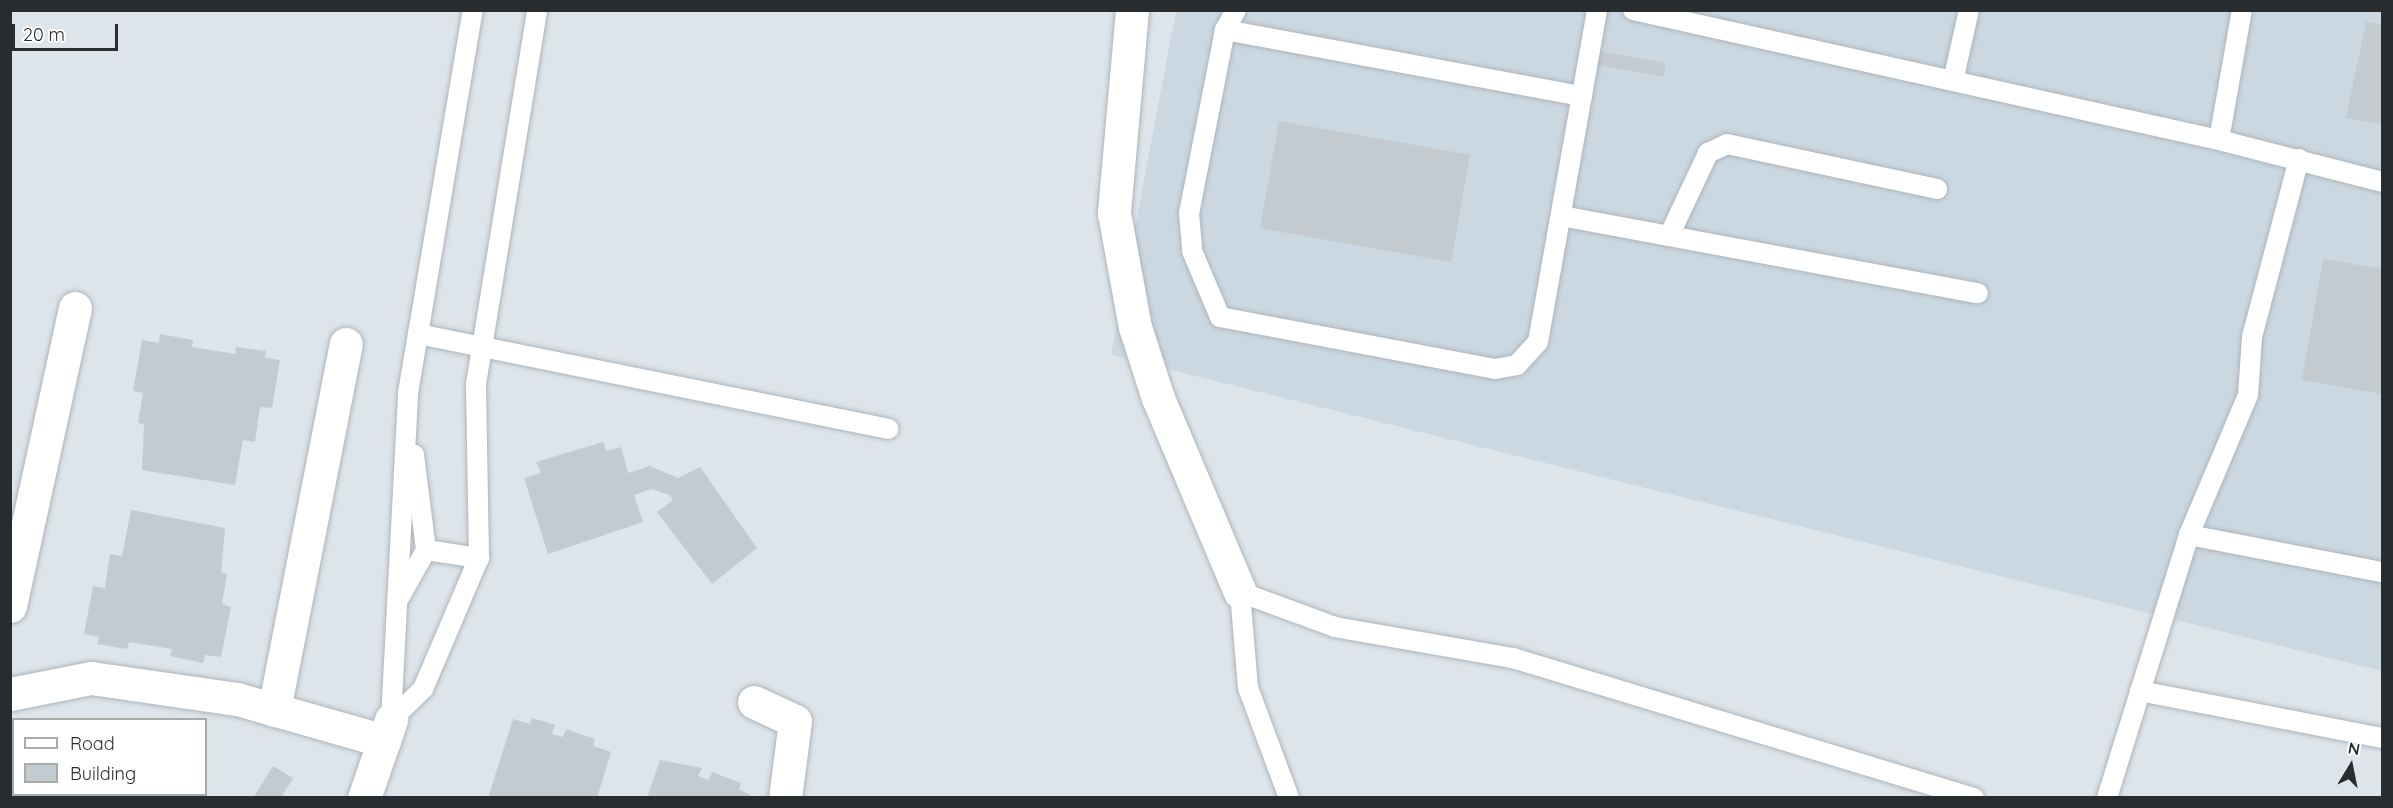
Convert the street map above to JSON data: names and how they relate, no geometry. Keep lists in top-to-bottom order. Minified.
{"legend":["Road","Building"],"scale_bar":"20 m","north":"top"}
